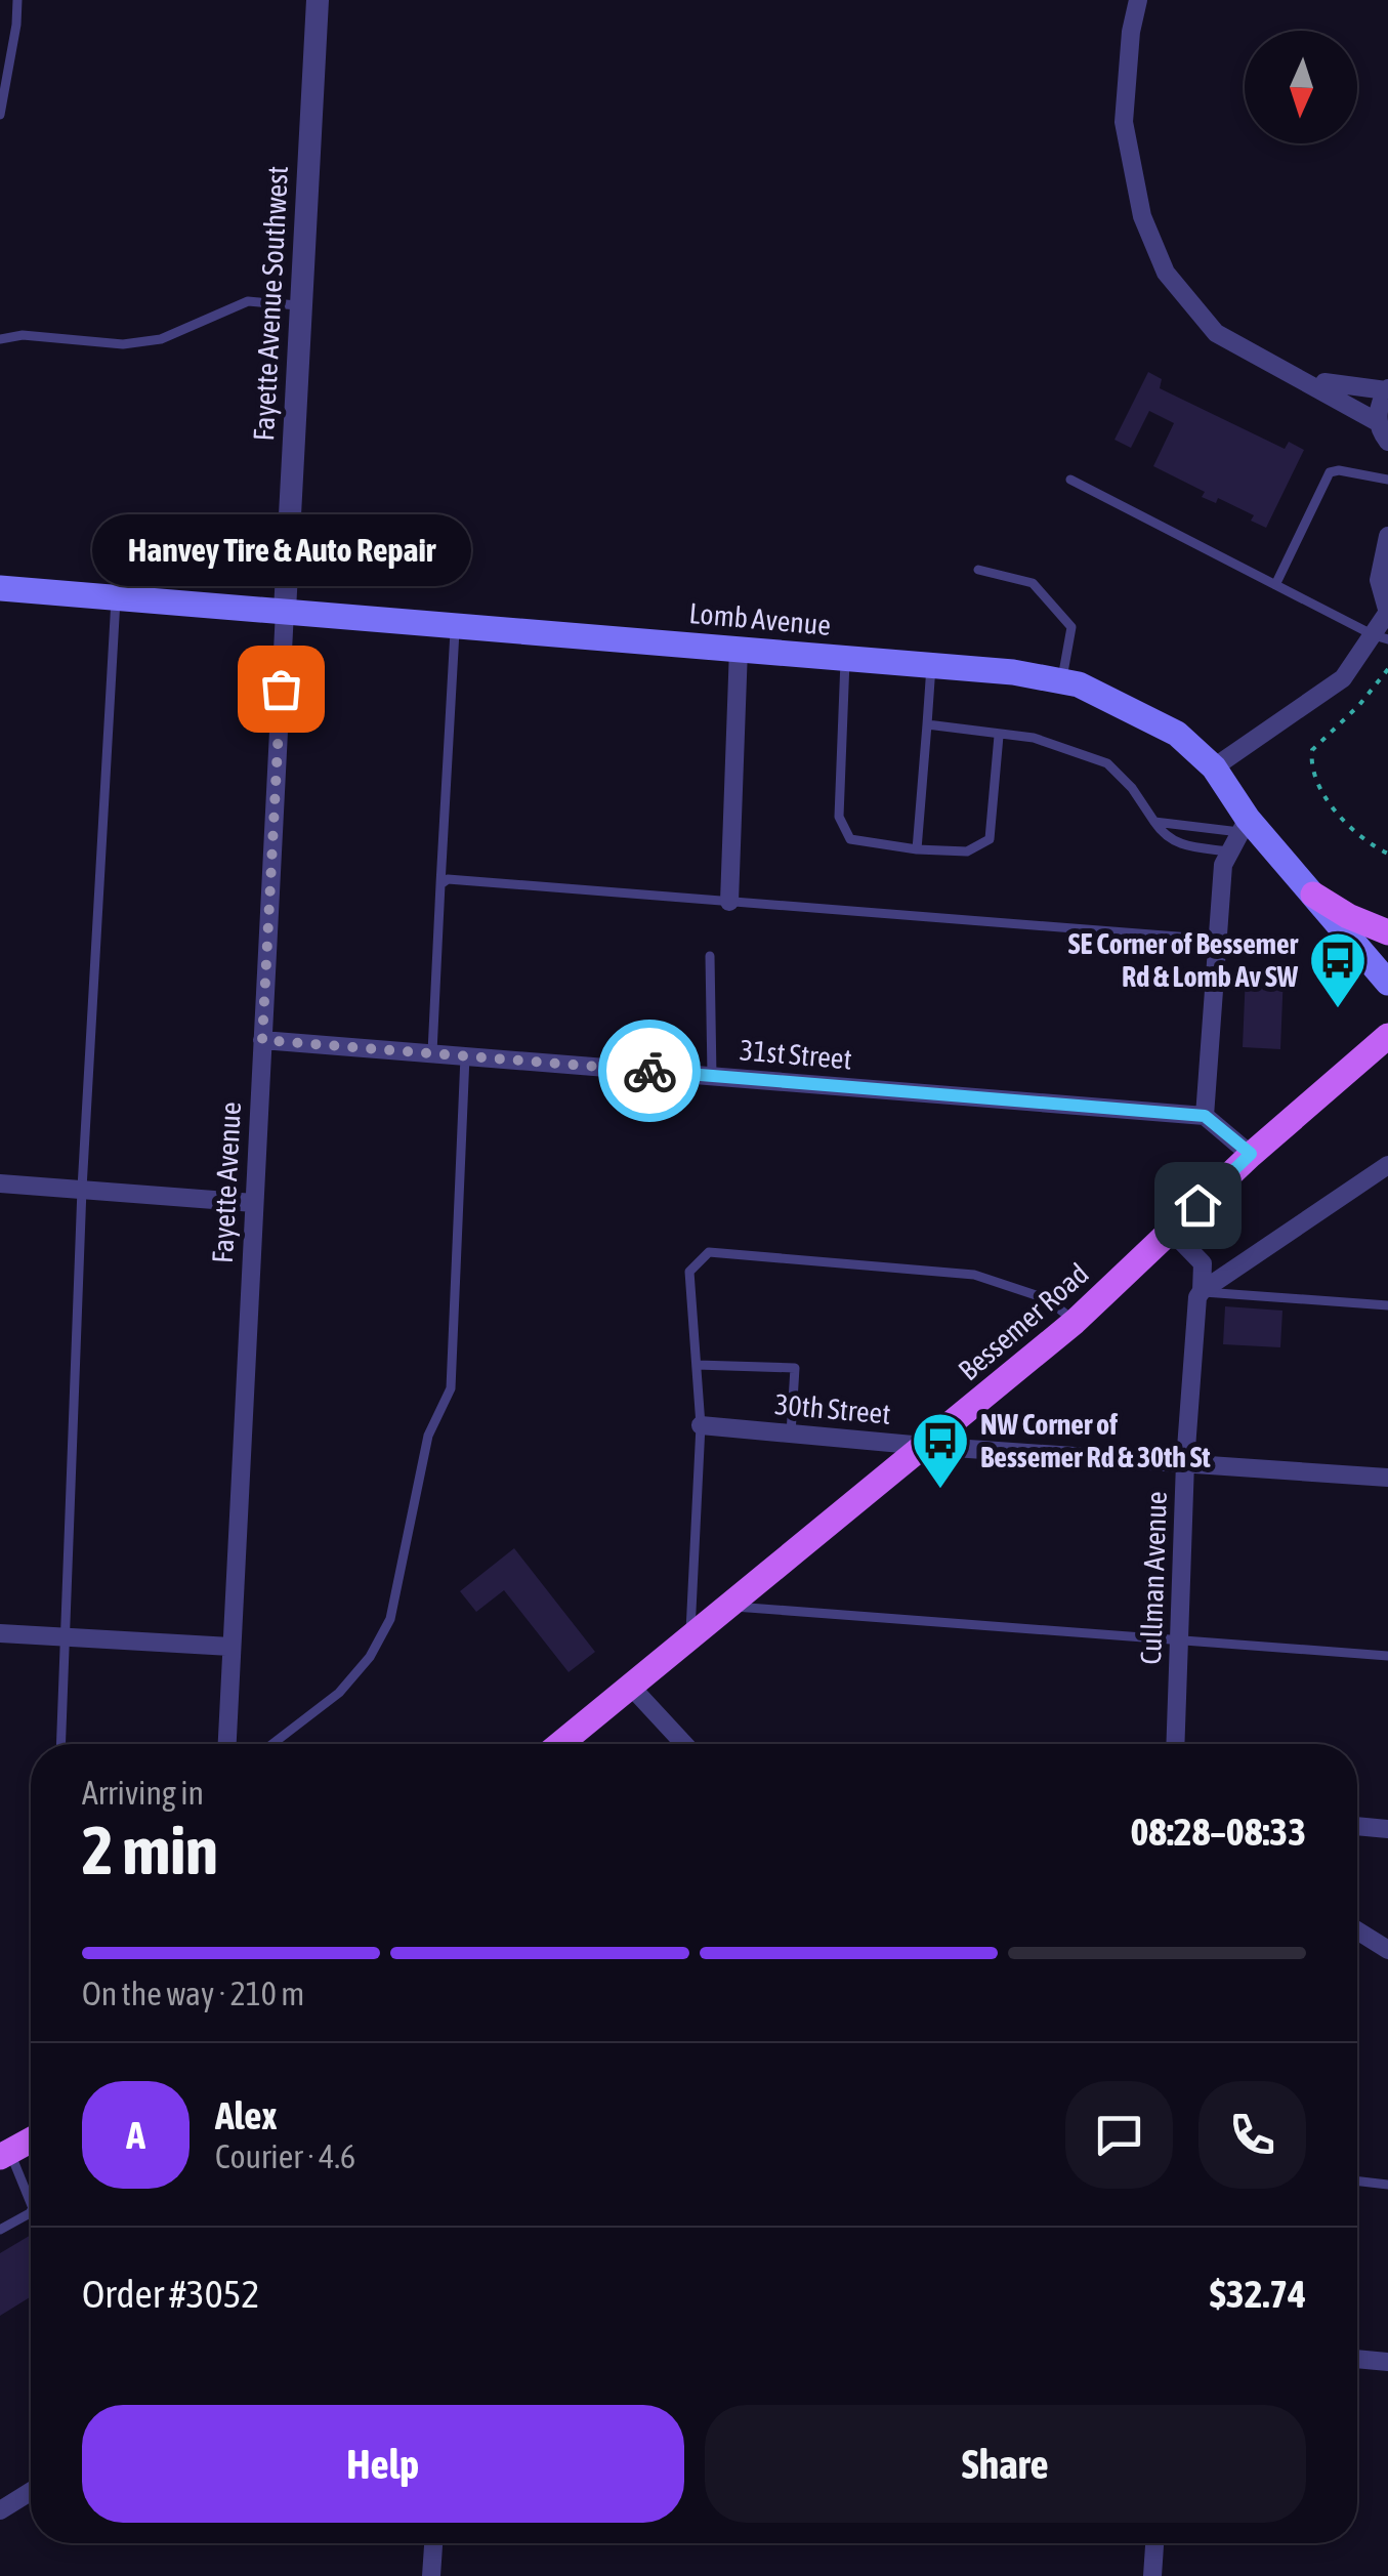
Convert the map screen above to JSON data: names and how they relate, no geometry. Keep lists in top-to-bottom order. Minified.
{"streets":{"main road":["Lomb Avenue","Bessemer Road"],"street":["Fayette Avenue Southwest","31st Street","Fayette Avenue","30th Street","Cullman Avenue"]},"crossings":[["Fayette Avenue Southwest","Lomb Avenue"],["Fayette Avenue Southwest","Fayette Avenue"],["Lomb Avenue","Fayette Avenue"],["31st Street","Fayette Avenue"],["Bessemer Road","30th Street"],["Bessemer Road","Cullman Avenue"],["30th Street","Cullman Avenue"]],"places":{"other":["Hanvey Tire & Auto Repair"],"bus stop":["SE Corner of Bessemer Rd & Lomb Av SW","NW Corner of Bessemer Rd & 30th St"]},"north":"bottom","page":{"bubble":"Hanvey Tire & Auto Repair","heading":["2 min","Arriving in","08:28–08:33"],"panel":["Alex","Courier · 4.6","Order #3052","$32.74"],"bar":"On the way · 210 m","round":"A","buttons":["Help","Share"]}}
